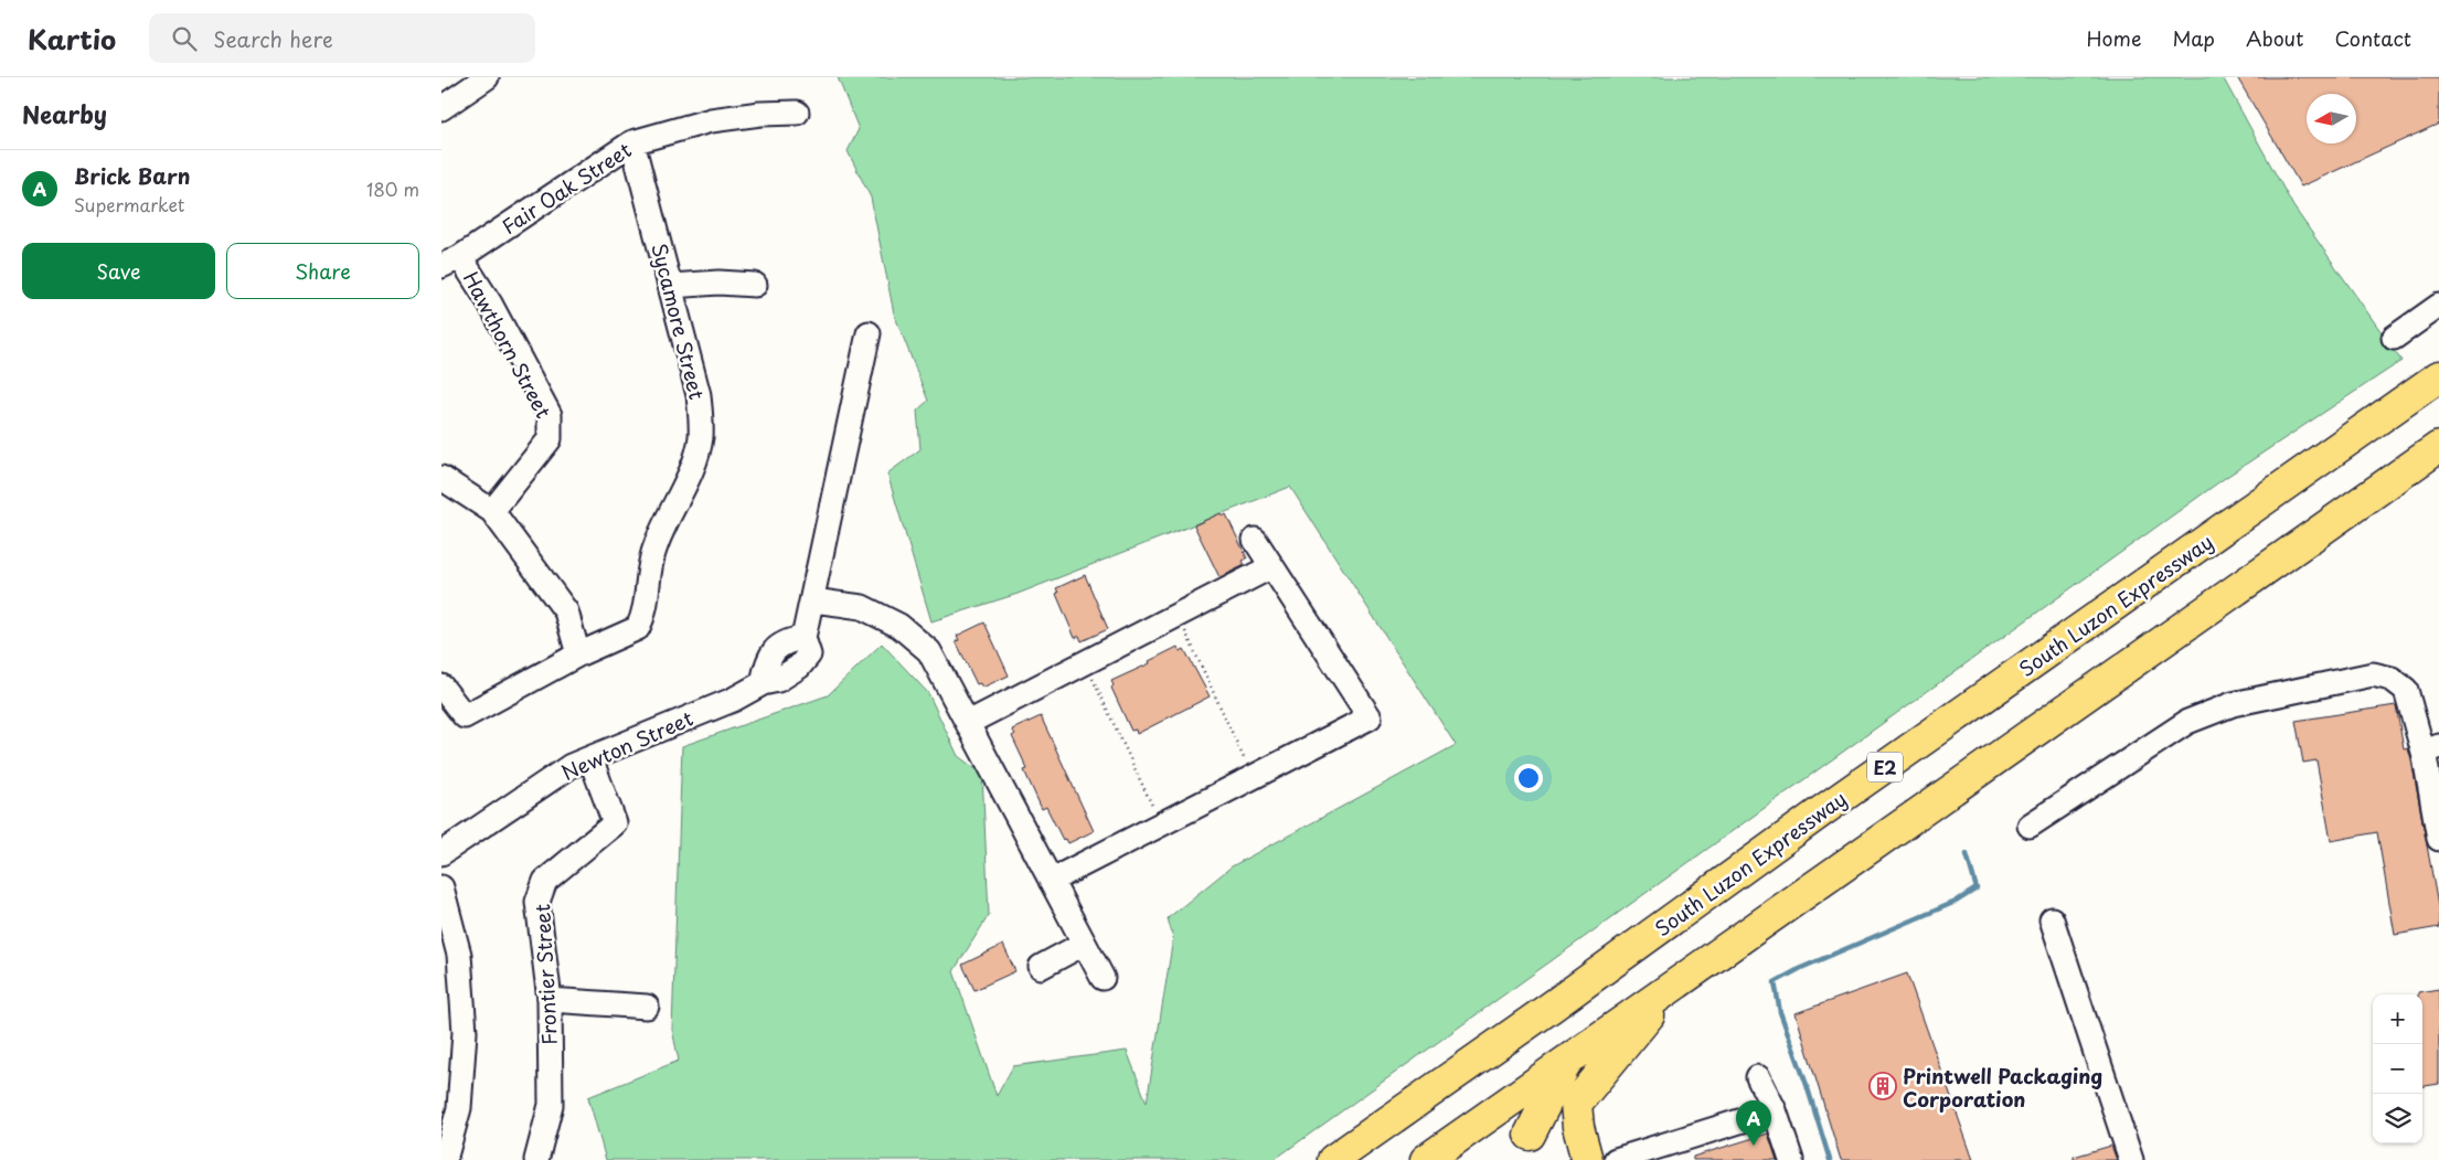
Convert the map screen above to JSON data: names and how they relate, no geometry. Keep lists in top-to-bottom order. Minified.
{"streets":{"highway":["South Luzon Expressway","E2"],"street":["Fair Oak Street","Sycamore Street","Hawthorn Street","Newton Street","Frontier Street"]},"crossings":[["Fair Oak Street","Sycamore Street"],["Fair Oak Street","Hawthorn Street"],["Newton Street","Frontier Street"]],"places":{"building":["Printwell Packaging Corporation"]},"north":"left","page":{"header":"Kartio","search":"Search here","nav":["Home","Map","About","Contact"],"heading":"Nearby","list":[{"mark":"A","name":"Brick Barn","note":"Supermarket","value":"180 m"}],"buttons":["Save","Share"],"map_buttons":["+","−"],"pins":"A"}}
